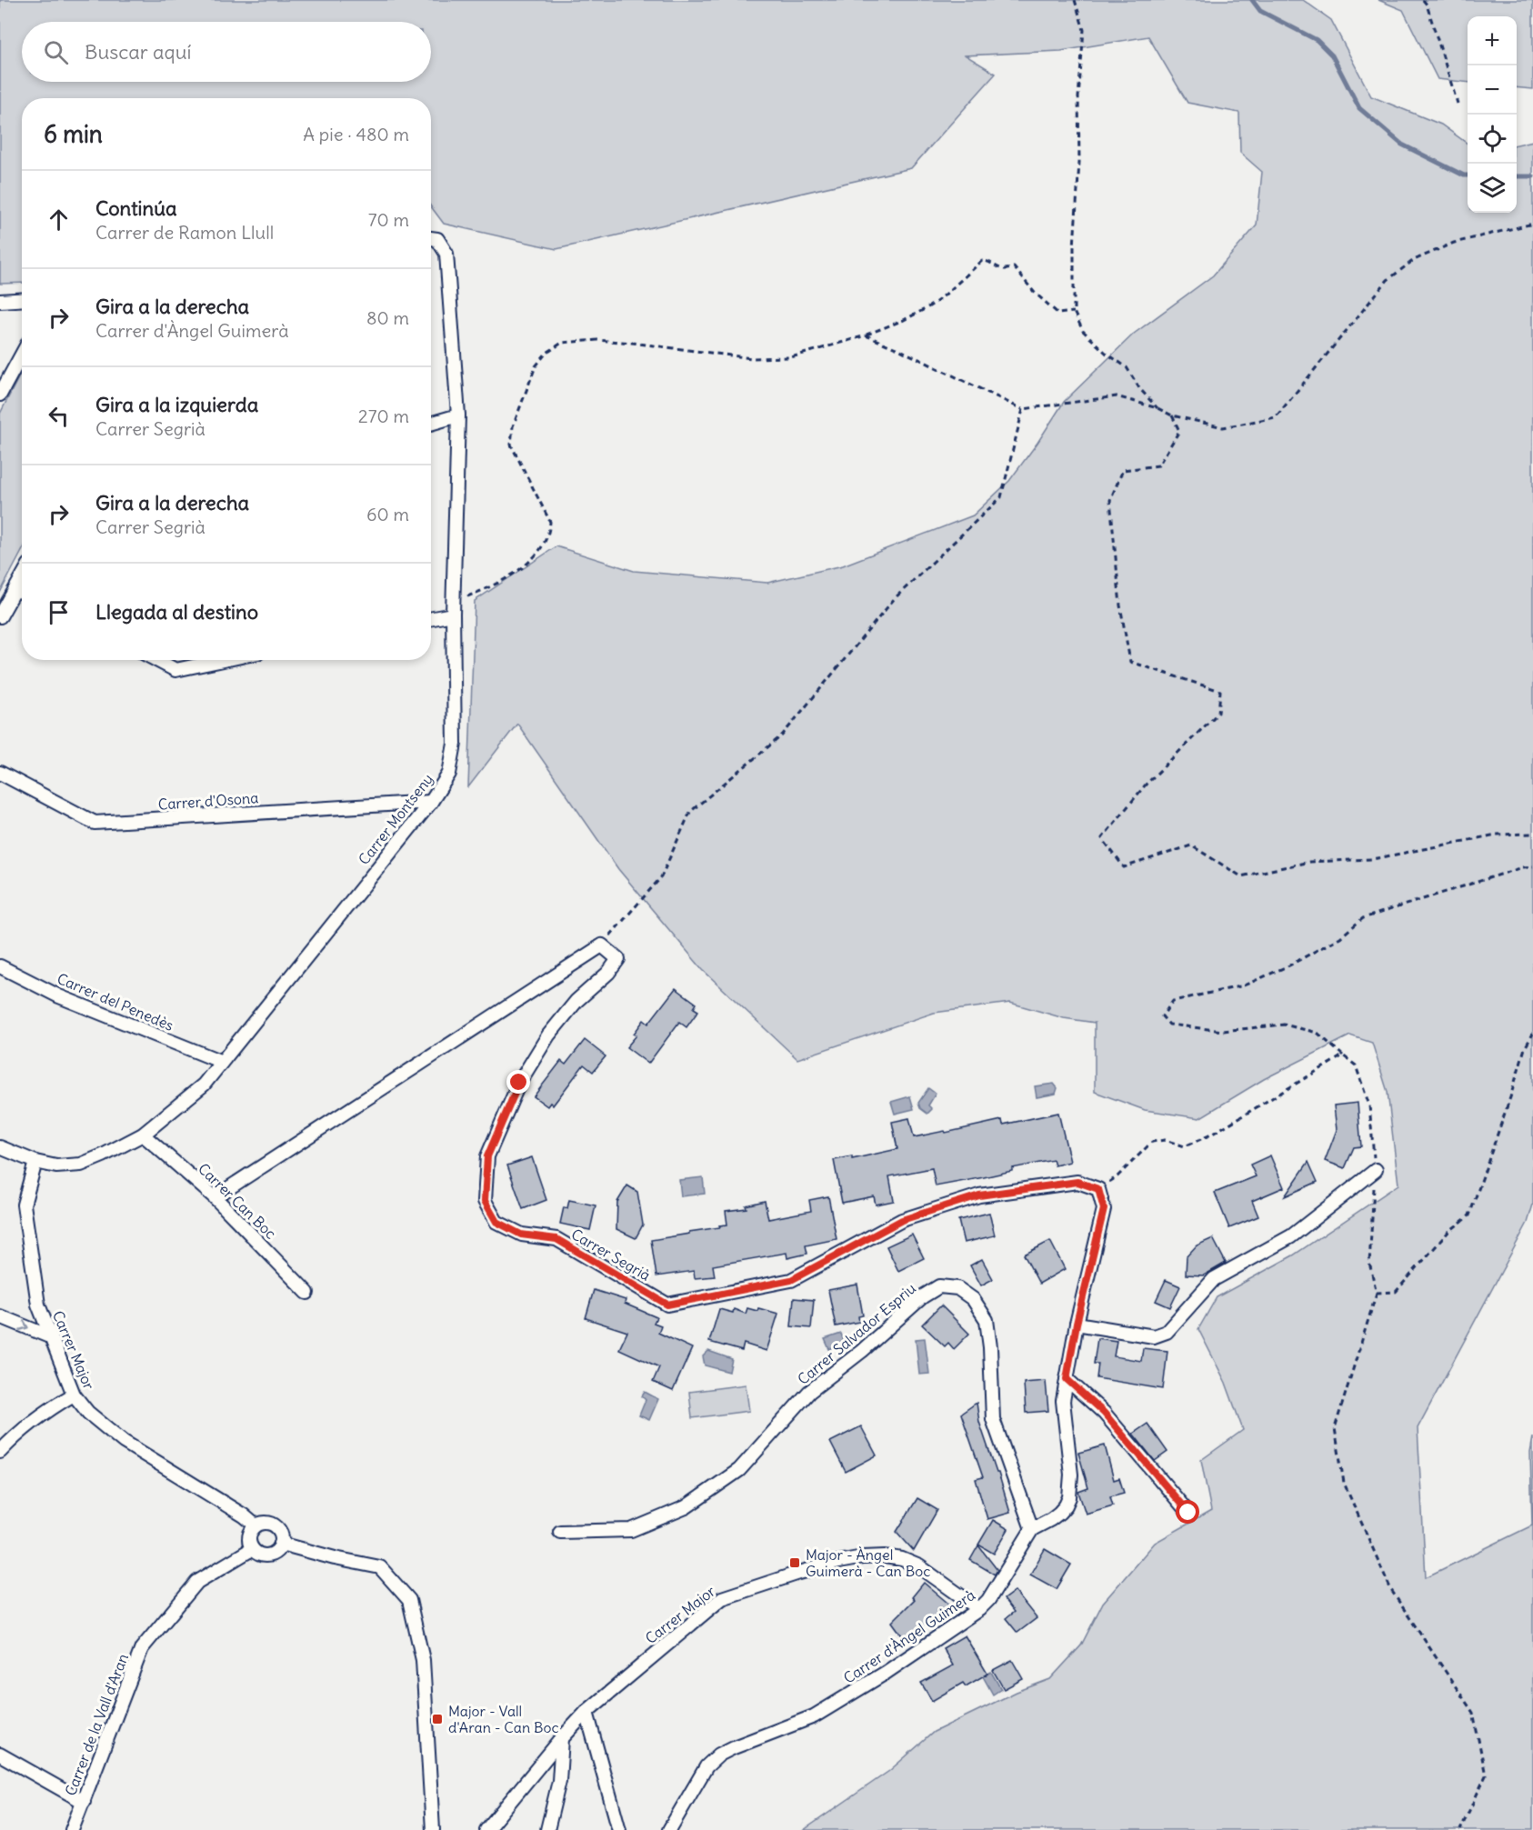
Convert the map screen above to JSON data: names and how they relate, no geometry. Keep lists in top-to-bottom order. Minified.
{"streets":{"street":["Carrer d'Osona","Carrer Montseny","Carrer del Penedès","Carrer Can Boc","Carrer Segrià","Carrer Salvador Espriu","Carrer Major","Carrer d'Àngel Guimerà","Carrer de la Vall d'Aran"]},"crossings":[["Carrer d'Osona","Carrer Montseny"],["Carrer Montseny","Carrer del Penedès"],["Carrer Montseny","Carrer Can Boc"],["Carrer Montseny","Carrer Major"],["Carrer Segrià","Carrer d'Àngel Guimerà"],["Carrer Salvador Espriu","Carrer d'Àngel Guimerà"],["Carrer Major","Carrer d'Àngel Guimerà"],["Carrer Major","Carrer de la Vall d'Aran"]],"places":{"transit":["Major - Àngel Guimerà - Can Boc","Major - Vall d'Aran - Can Boc"]},"page":{"map_buttons":["+","−"],"search":"Buscar aquí","heading":["6 min","A pie · 480 m"],"list":[["Continúa","Carrer de Ramon Llull","70 m"],["Gira a la derecha","Carrer d'Àngel Guimerà","80 m"],["Gira a la izquierda","Carrer Segrià","270 m"],["Gira a la derecha","Carrer Segrià","60 m"],"Llegada al destino"]}}
